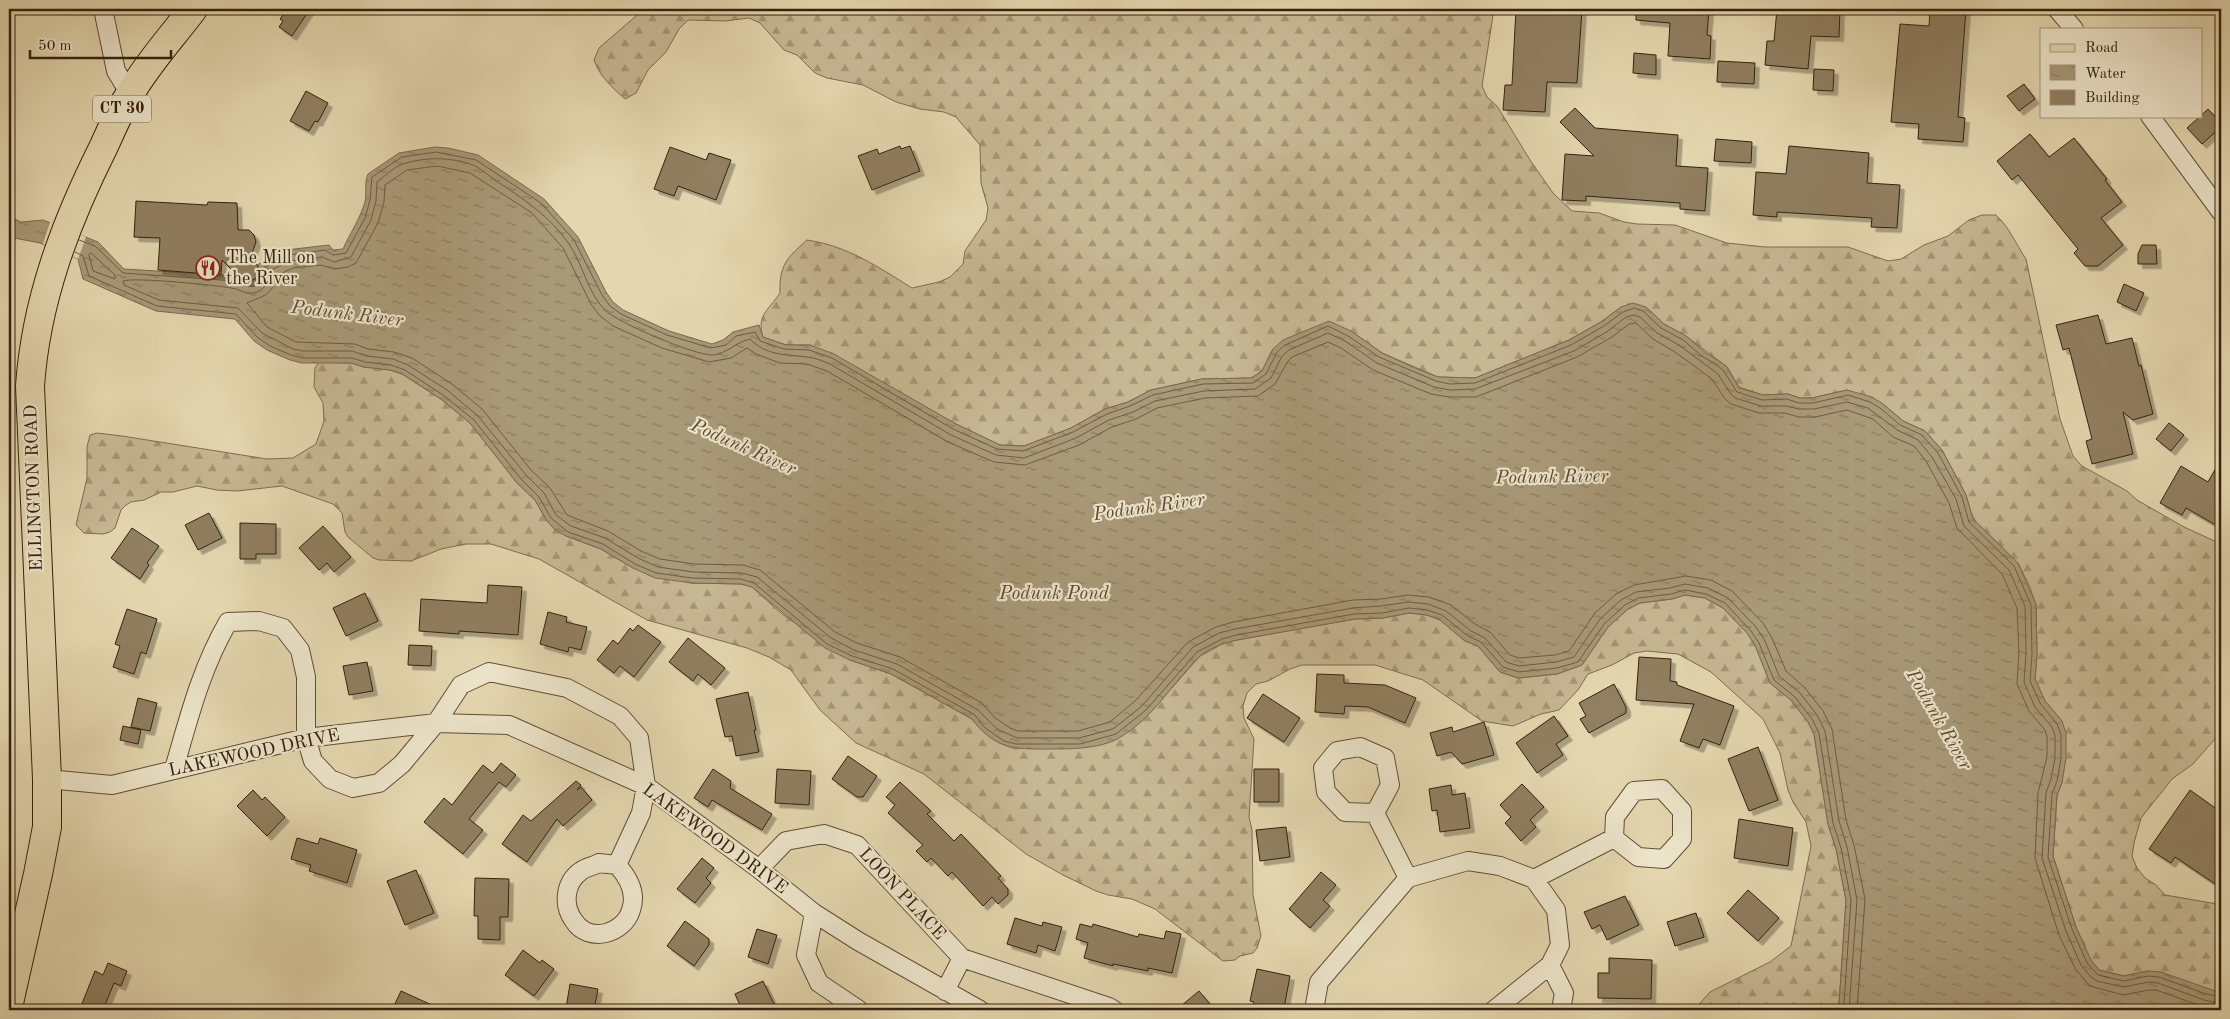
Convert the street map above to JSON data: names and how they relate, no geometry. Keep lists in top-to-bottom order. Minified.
{"streets":{"main road":["CT 30","ELLINGTON ROAD"],"street":["LAKEWOOD DRIVE","LOON PLACE"]},"crossings":[["ELLINGTON ROAD","LAKEWOOD DRIVE"],["LAKEWOOD DRIVE","LOON PLACE"]],"water":["Podunk River","Podunk Pond"],"places":{"restaurant":["The Mill on the River"]},"legend":["Road","Water","Building"],"scale_bar":"50 m"}
